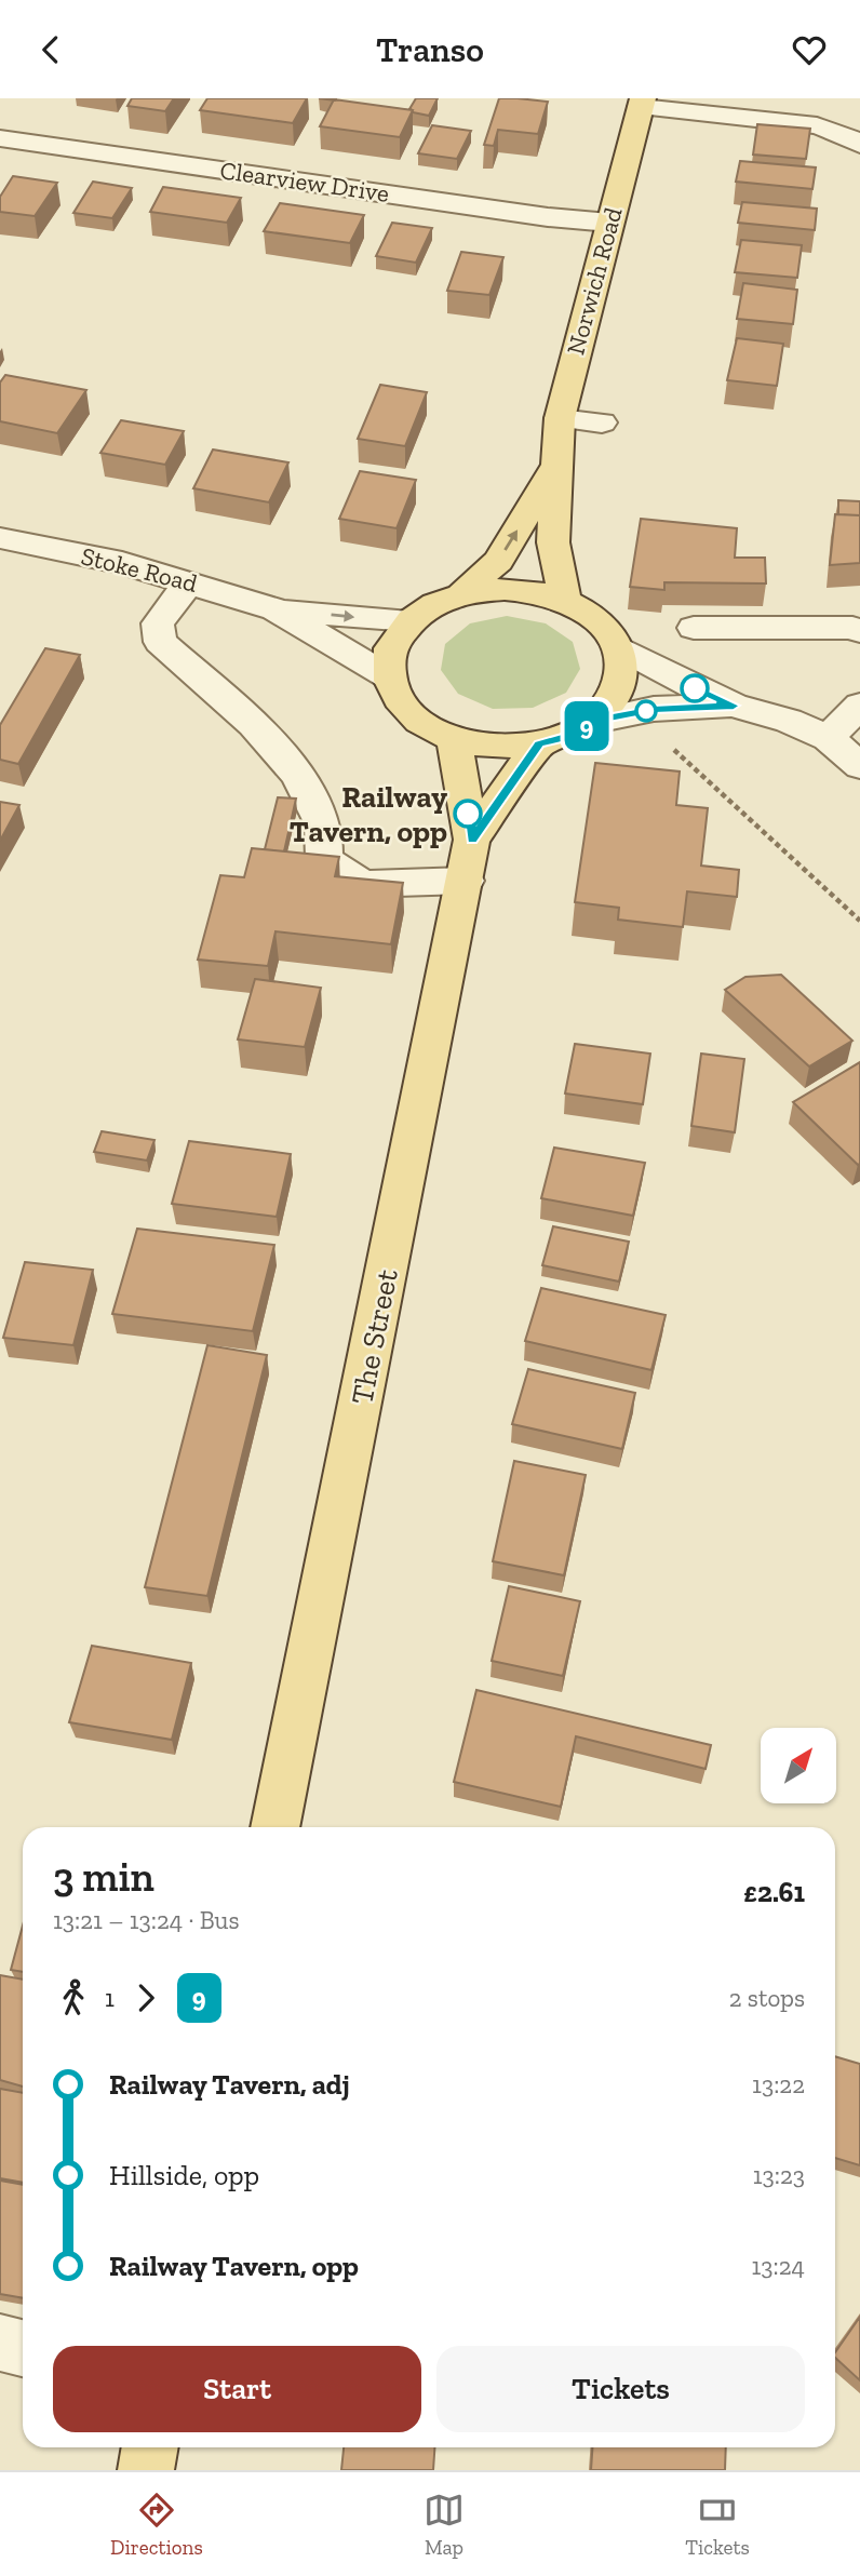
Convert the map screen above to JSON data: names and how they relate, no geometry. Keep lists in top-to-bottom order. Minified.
{"streets":{"main road":["Norwich Road","The Street"],"street":["Clearview Drive","Stoke Road"]},"crossings":[["Clearview Drive","Norwich Road"],["Norwich Road","Stoke Road"],["Norwich Road","The Street"],["Stoke Road","The Street"]],"places":["Railway Tavern, opp"],"lines":["bus line 9"],"north":"top right","page":{"header":"Transo","on_map":"9","heading":["3 min","13:21 – 13:24 · Bus","£2.61"],"legs":["1","9","2 stops"],"list":[{"name":"Railway Tavern, adj","value":"13:22"},{"name":"Hillside, opp","value":"13:23"},{"name":"Railway Tavern, opp","value":"13:24"}],"buttons":["Start","Tickets"],"tabs":["Directions","Map","Tickets"]}}
